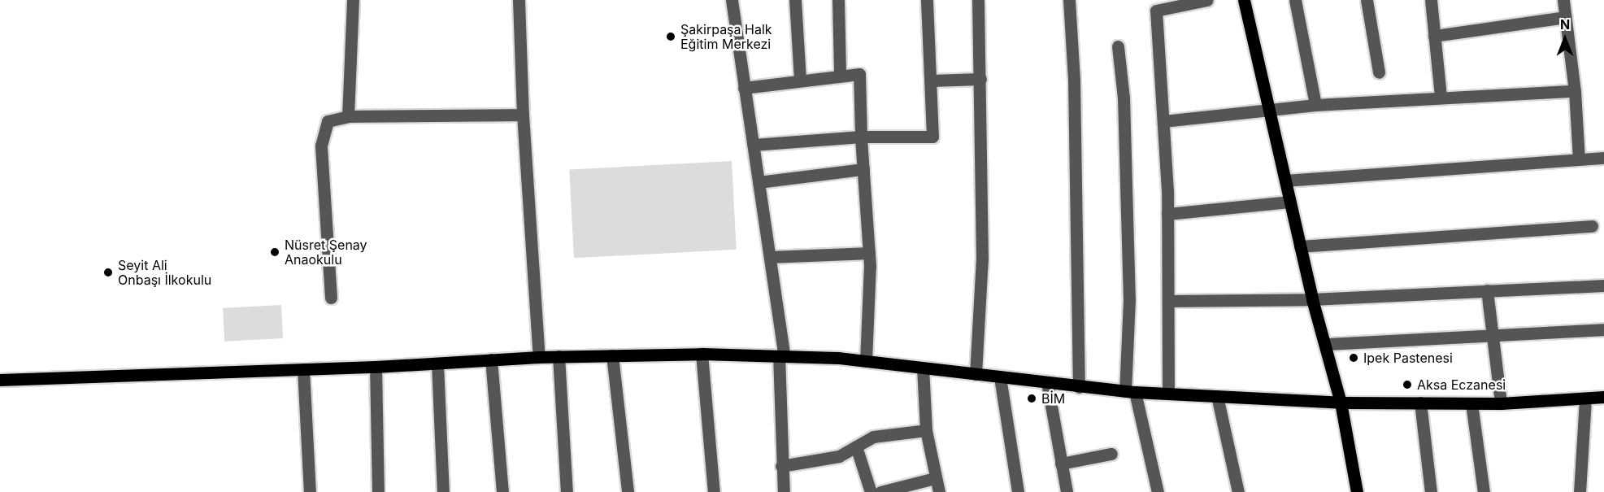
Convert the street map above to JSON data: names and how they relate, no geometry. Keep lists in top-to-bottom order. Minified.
{"places":["Şakirpaşa Halk Eğitim Merkezi","Nüsret Şenay Anaokulu","Seyit Ali Onbaşı İlkokulu","Ipek Pastenesi","Aksa Eczanesi","BİM"],"north":"top"}
